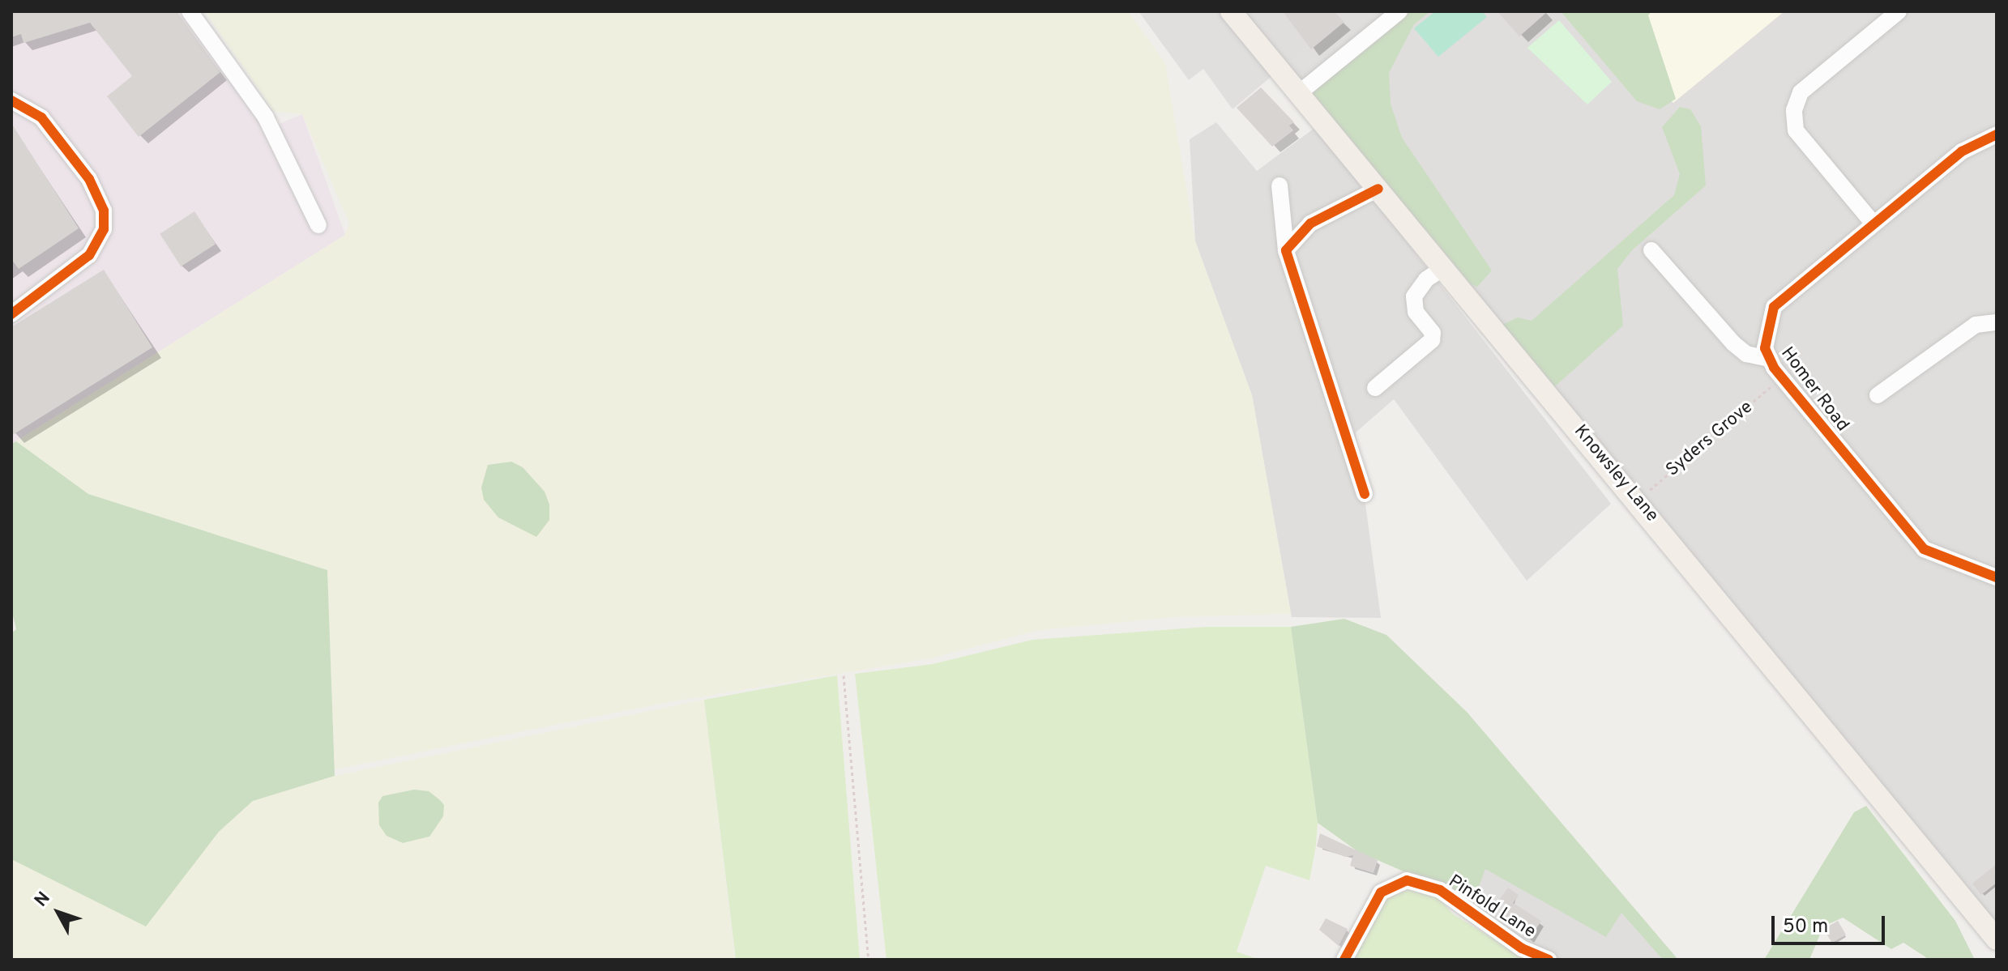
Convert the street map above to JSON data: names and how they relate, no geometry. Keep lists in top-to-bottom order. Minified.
{"streets":{"main road":["Knowsley Lane"],"street":["Homer Road","Pinfold Lane"],"path":["Syders Grove"]},"crossings":[["Homer Road","Syders Grove"],["Syders Grove","Knowsley Lane"]],"scale_bar":"50 m","north":"top left"}
